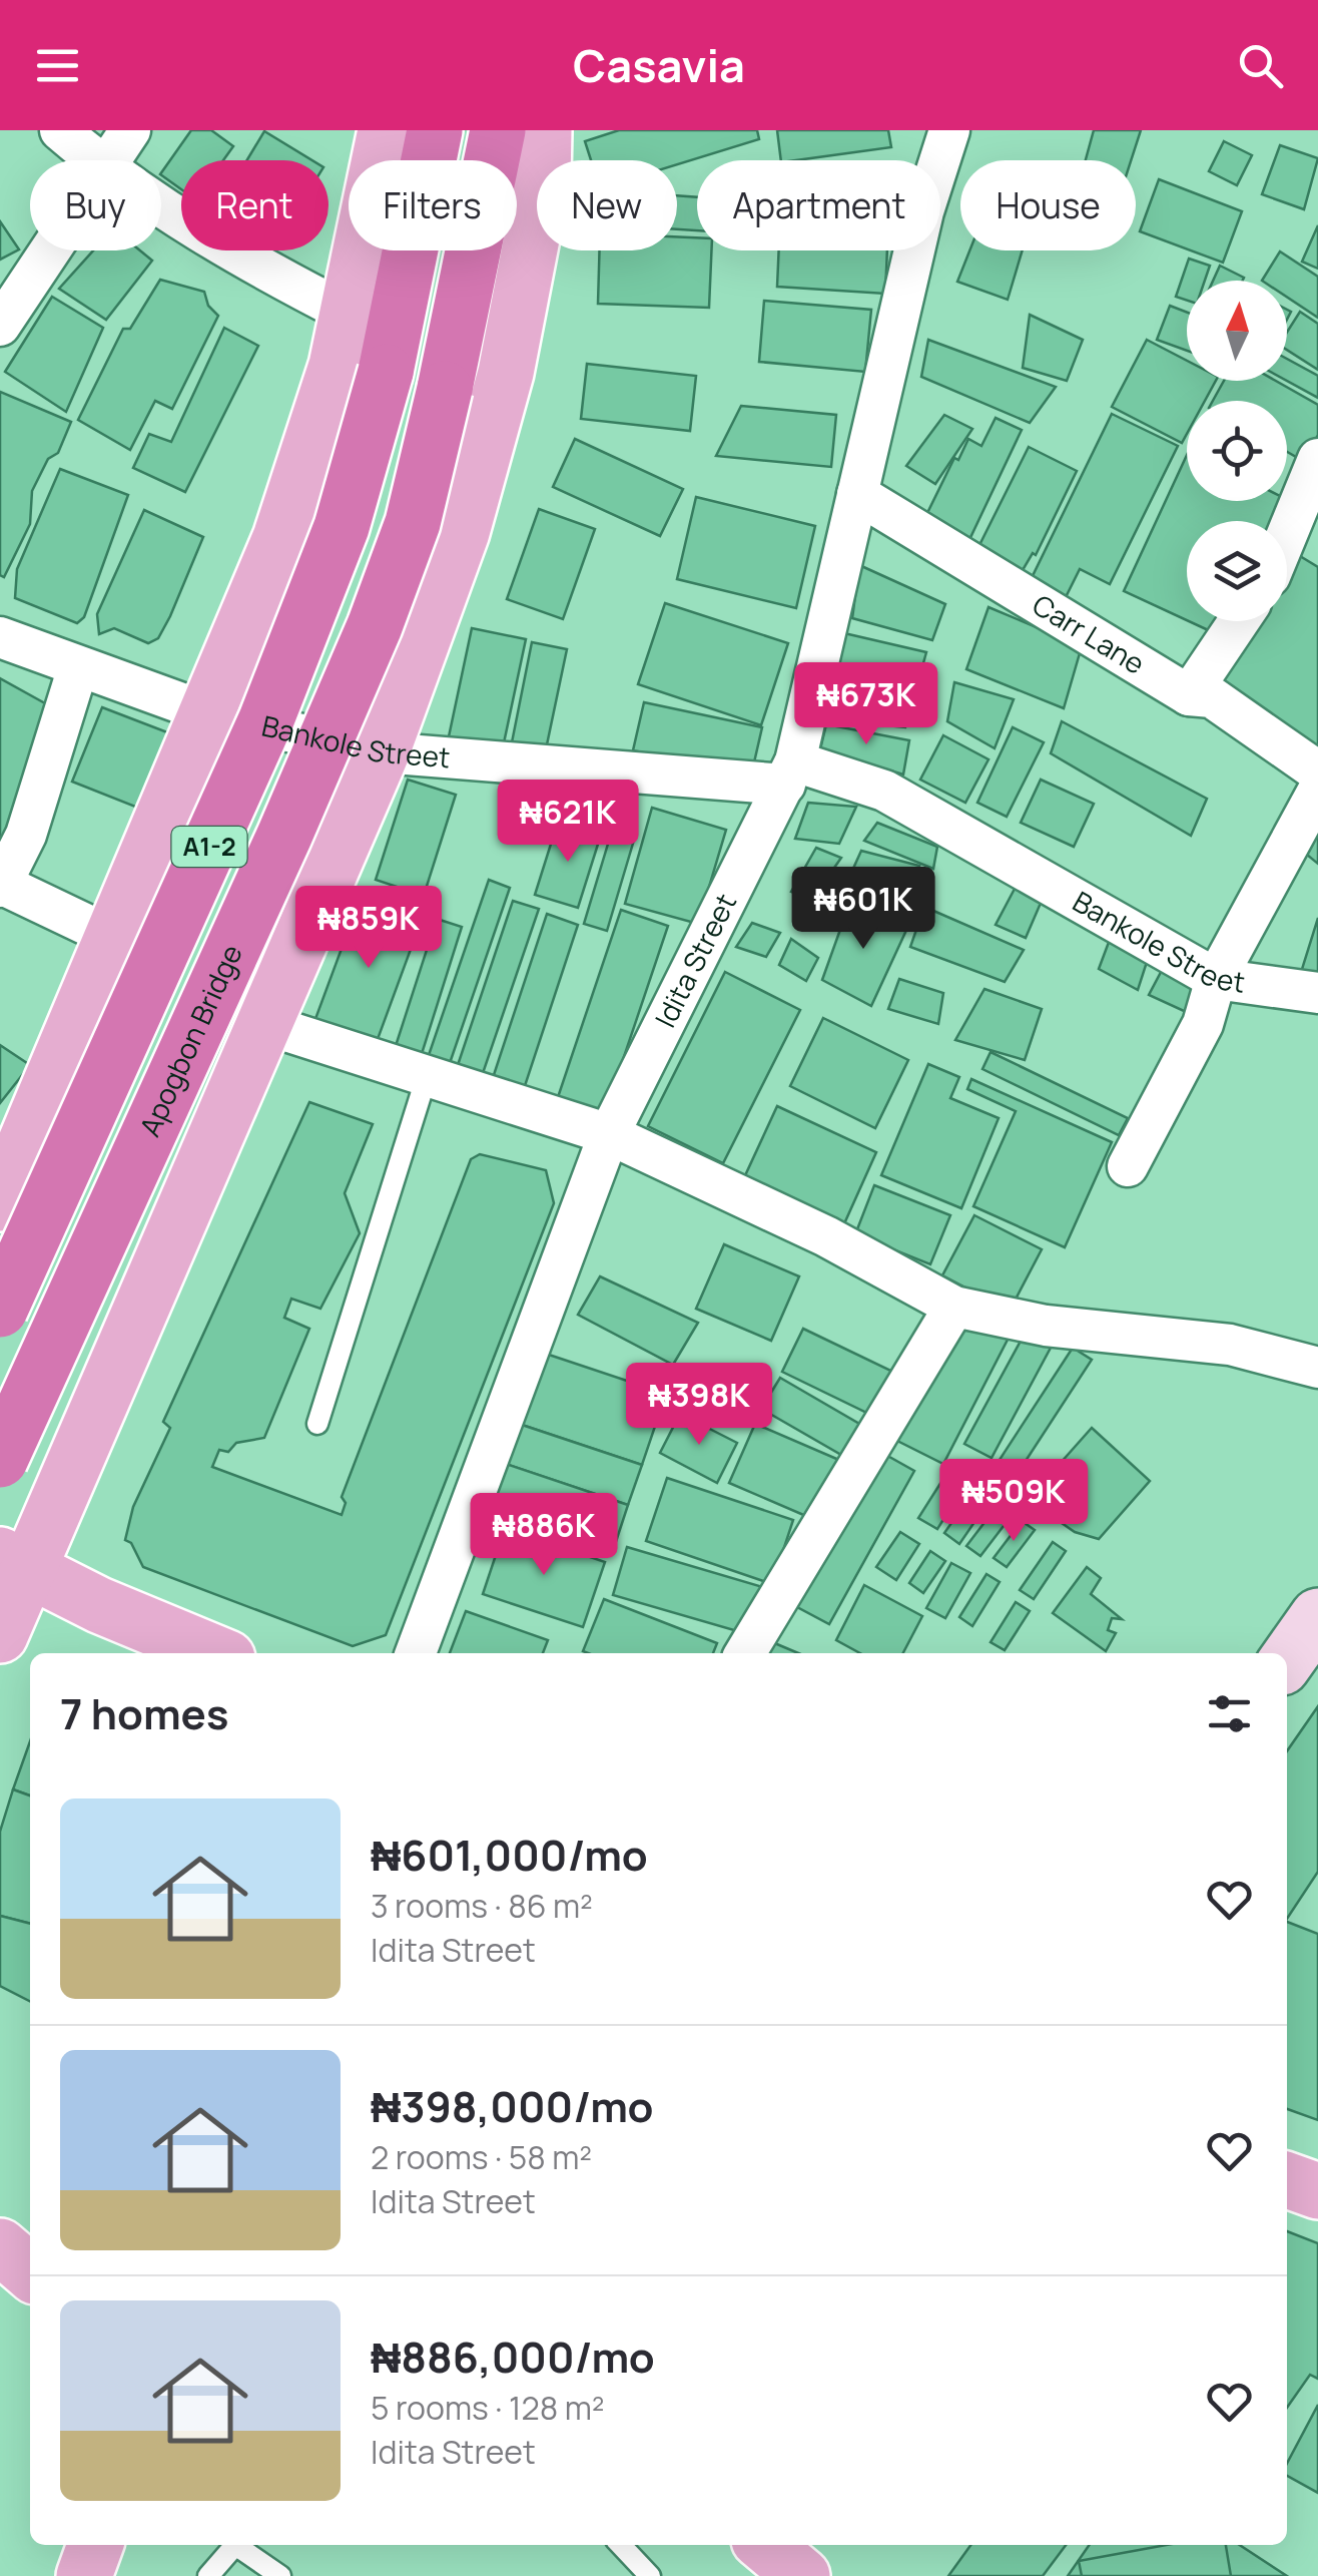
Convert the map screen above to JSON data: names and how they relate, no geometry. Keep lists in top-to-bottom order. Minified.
{"streets":{"highway":["A1-2","Apogbon Bridge"],"street":["Carr Lane","Bankole Street","Idita Street"]},"crossings":[["Carr Lane","Idita Street"],["Bankole Street","Idita Street"]],"north":"top","page":{"header":"Casavia","chip":["Buy","Rent","Filters","New","Apartment","House"],"price":["₦673K","₦621K","₦601K","₦859K","₦398K","₦509K","₦886K"],"heading":"7 homes","list":[{"name":"₦601,000/mo","note":"3 rooms · 86 m² · Idita Street"},{"name":"₦398,000/mo","note":"2 rooms · 58 m² · Idita Street"},{"name":"₦886,000/mo","note":"5 rooms · 128 m² · Idita Street"}]}}
